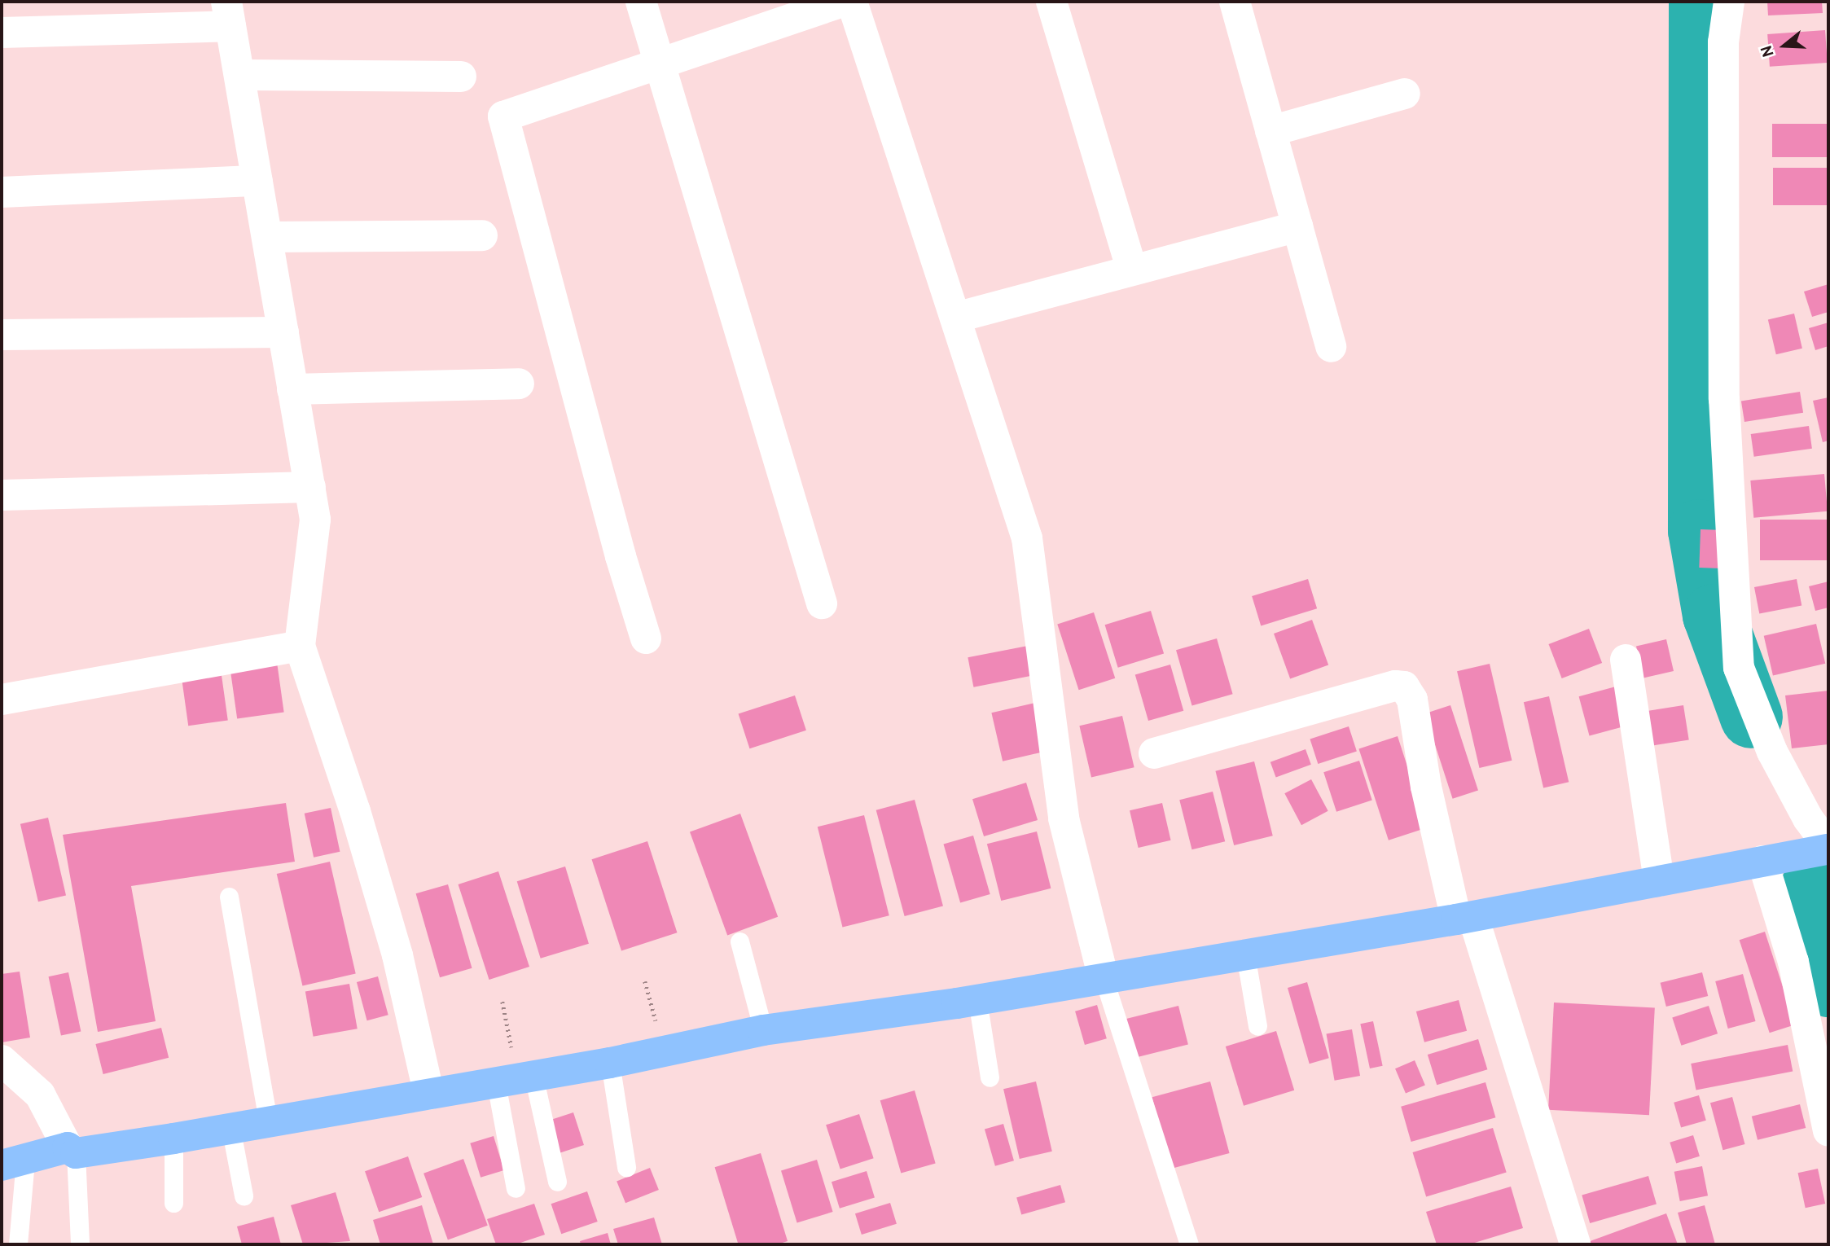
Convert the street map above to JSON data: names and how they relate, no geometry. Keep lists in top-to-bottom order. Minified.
{"north":"left"}
